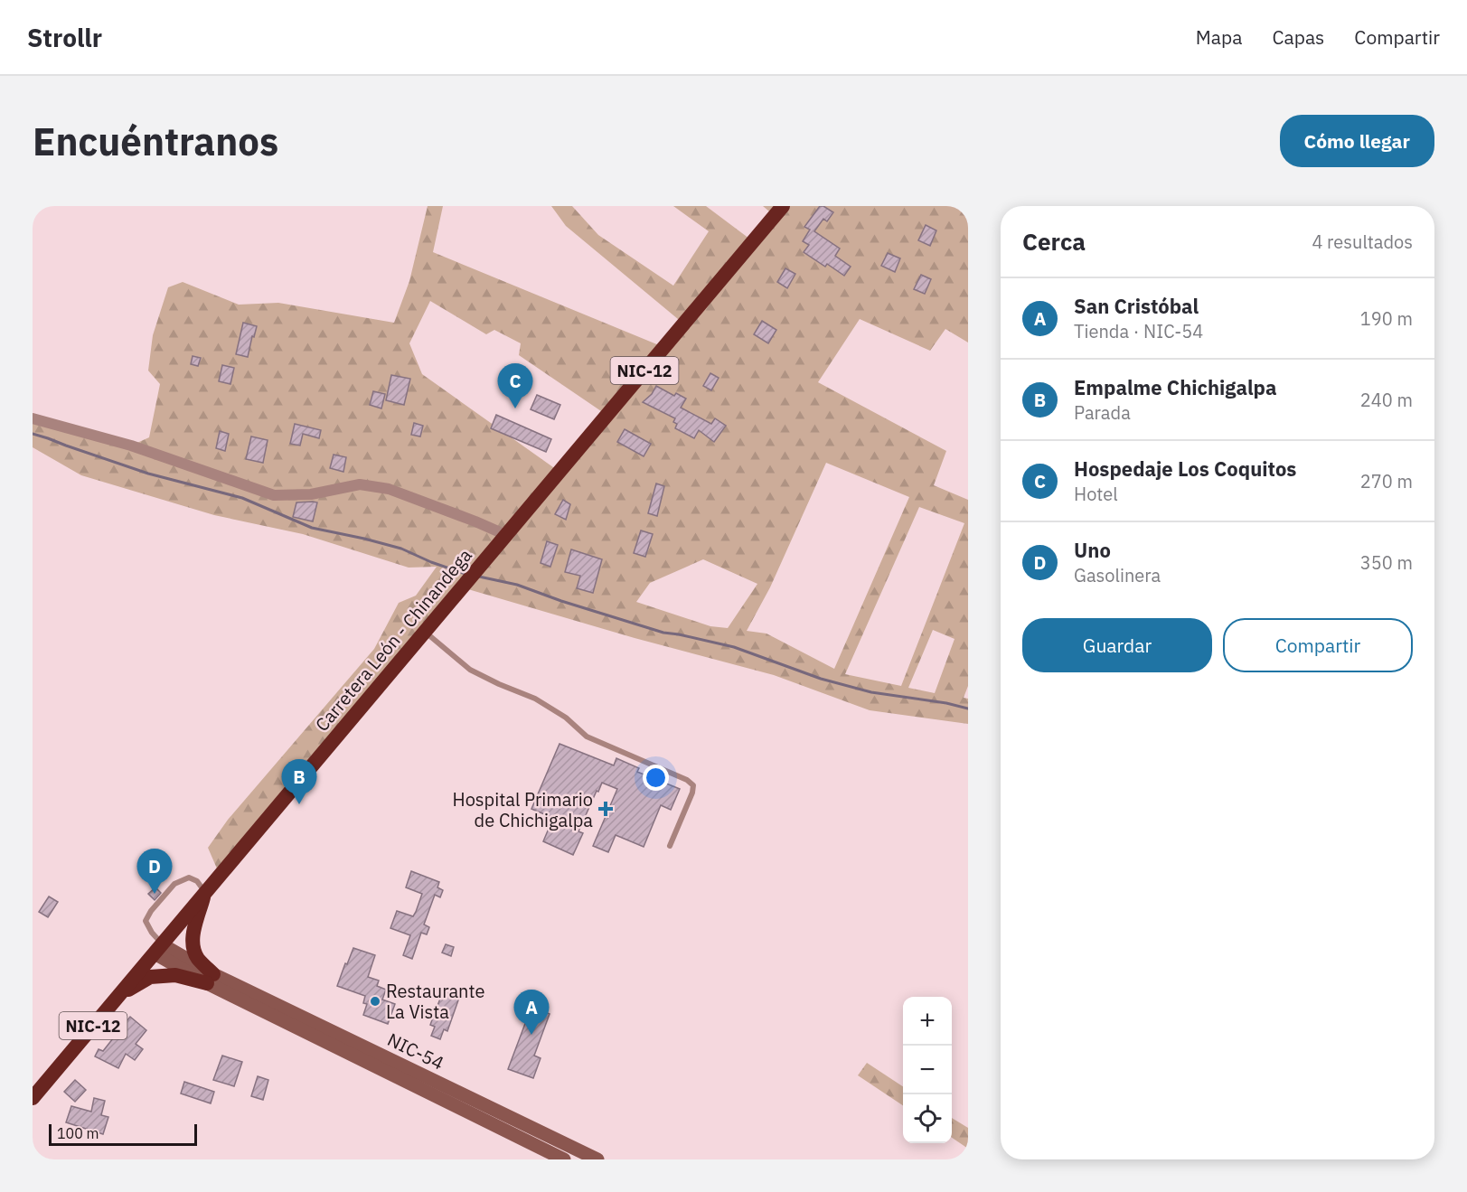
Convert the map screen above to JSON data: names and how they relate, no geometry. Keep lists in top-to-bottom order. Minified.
{"streets":{"highway":["NIC-12","Carretera León - Chinandega"],"main road":["NIC-54"]},"crossings":[["Carretera León - Chinandega","NIC-54"]],"places":{"health":["Hospital Primario de Chichigalpa"],"other":["Restaurante La Vista"]},"scale_bar":"100 m","page":{"header":"Strollr","nav":["Mapa","Capas","Compartir"],"buttons":["Cómo llegar",["Guardar","Compartir"]],"title":"Encuéntranos","heading":["Cerca","4 resultados"],"list":[{"mark":"A","name":"San Cristóbal","note":"Tienda · NIC-54","value":"190 m"},{"mark":"B","name":"Empalme Chichigalpa","note":"Parada","value":"240 m"},{"mark":"C","name":"Hospedaje Los Coquitos","note":"Hotel","value":"270 m"},{"mark":"D","name":"Uno","note":"Gasolinera","value":"350 m"}],"pins":["C","B","D","A"],"map_buttons":["+","−"],"scale":"100 m"}}
